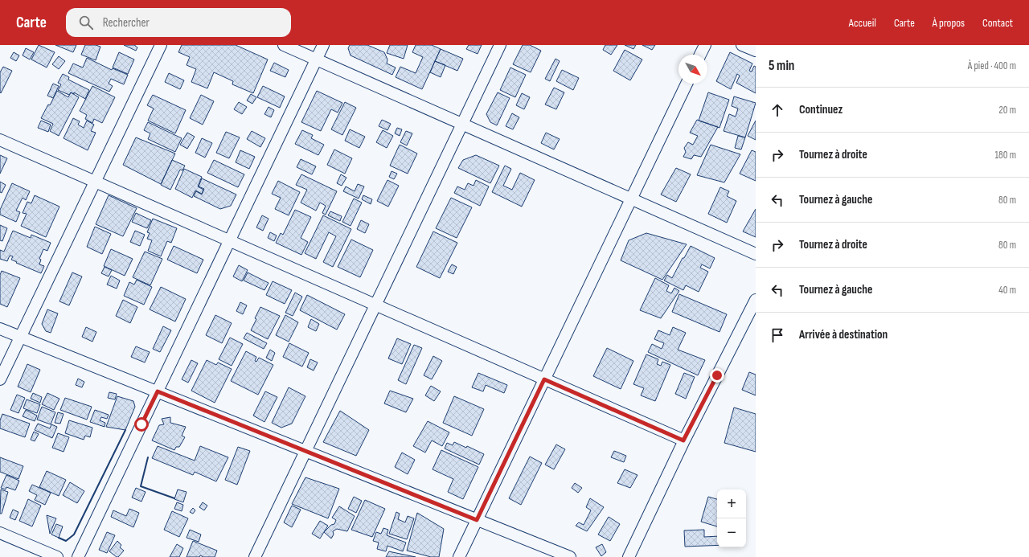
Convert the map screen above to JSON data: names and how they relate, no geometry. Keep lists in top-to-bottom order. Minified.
{"north":"bottom right","page":{"header":"Carte","search":"Rechercher","nav":["Accueil","Carte","À propos","Contact"],"heading":["5 min","À pied · 400 m"],"list":[["Continuez","20 m"],["Tournez à droite","180 m"],["Tournez à gauche","80 m"],["Tournez à droite","80 m"],["Tournez à gauche","40 m"],"Arrivée à destination"],"map_buttons":["+","−"]}}
